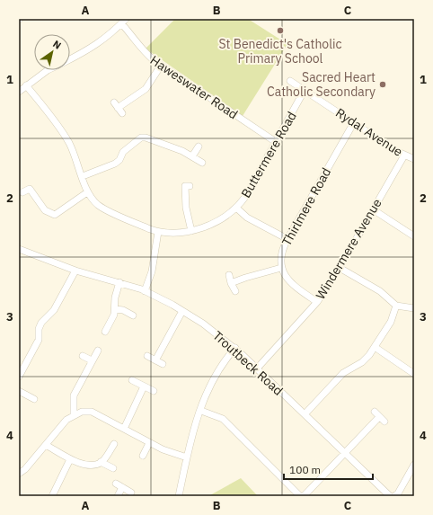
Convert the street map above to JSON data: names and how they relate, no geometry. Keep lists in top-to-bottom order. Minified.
{"streets":{"street":["Haweswater Road","Rydal Avenue","Buttermere Road","Thirlmere Road","Windermere Avenue","Troutbeck Road"]},"crossings":[["Haweswater Road","Buttermere Road"],["Rydal Avenue","Buttermere Road"],["Rydal Avenue","Thirlmere Road"],["Rydal Avenue","Windermere Avenue"],["Windermere Avenue","Troutbeck Road"]],"places":["St Benedict's Catholic Primary School","Sacred Heart Catholic Secondary"],"scale_bar":"100 m","north":"top right","grid":{"columns":["A","B","C"],"rows":["1","2","3","4"]}}
